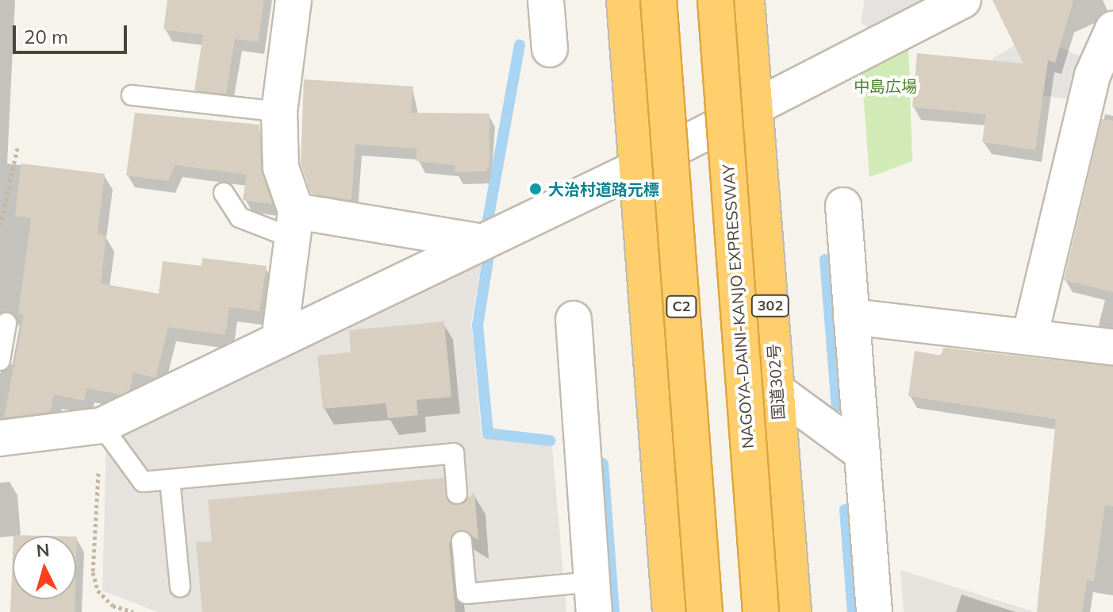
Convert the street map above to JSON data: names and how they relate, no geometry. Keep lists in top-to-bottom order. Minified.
{"streets":{"highway":["302","C2","NAGOYA-DAINI-KANJO EXPRESSWAY","国道302号"]},"parks":["中島広場"],"places":["大治村道路元標"],"scale_bar":"20 m","north":"top"}
